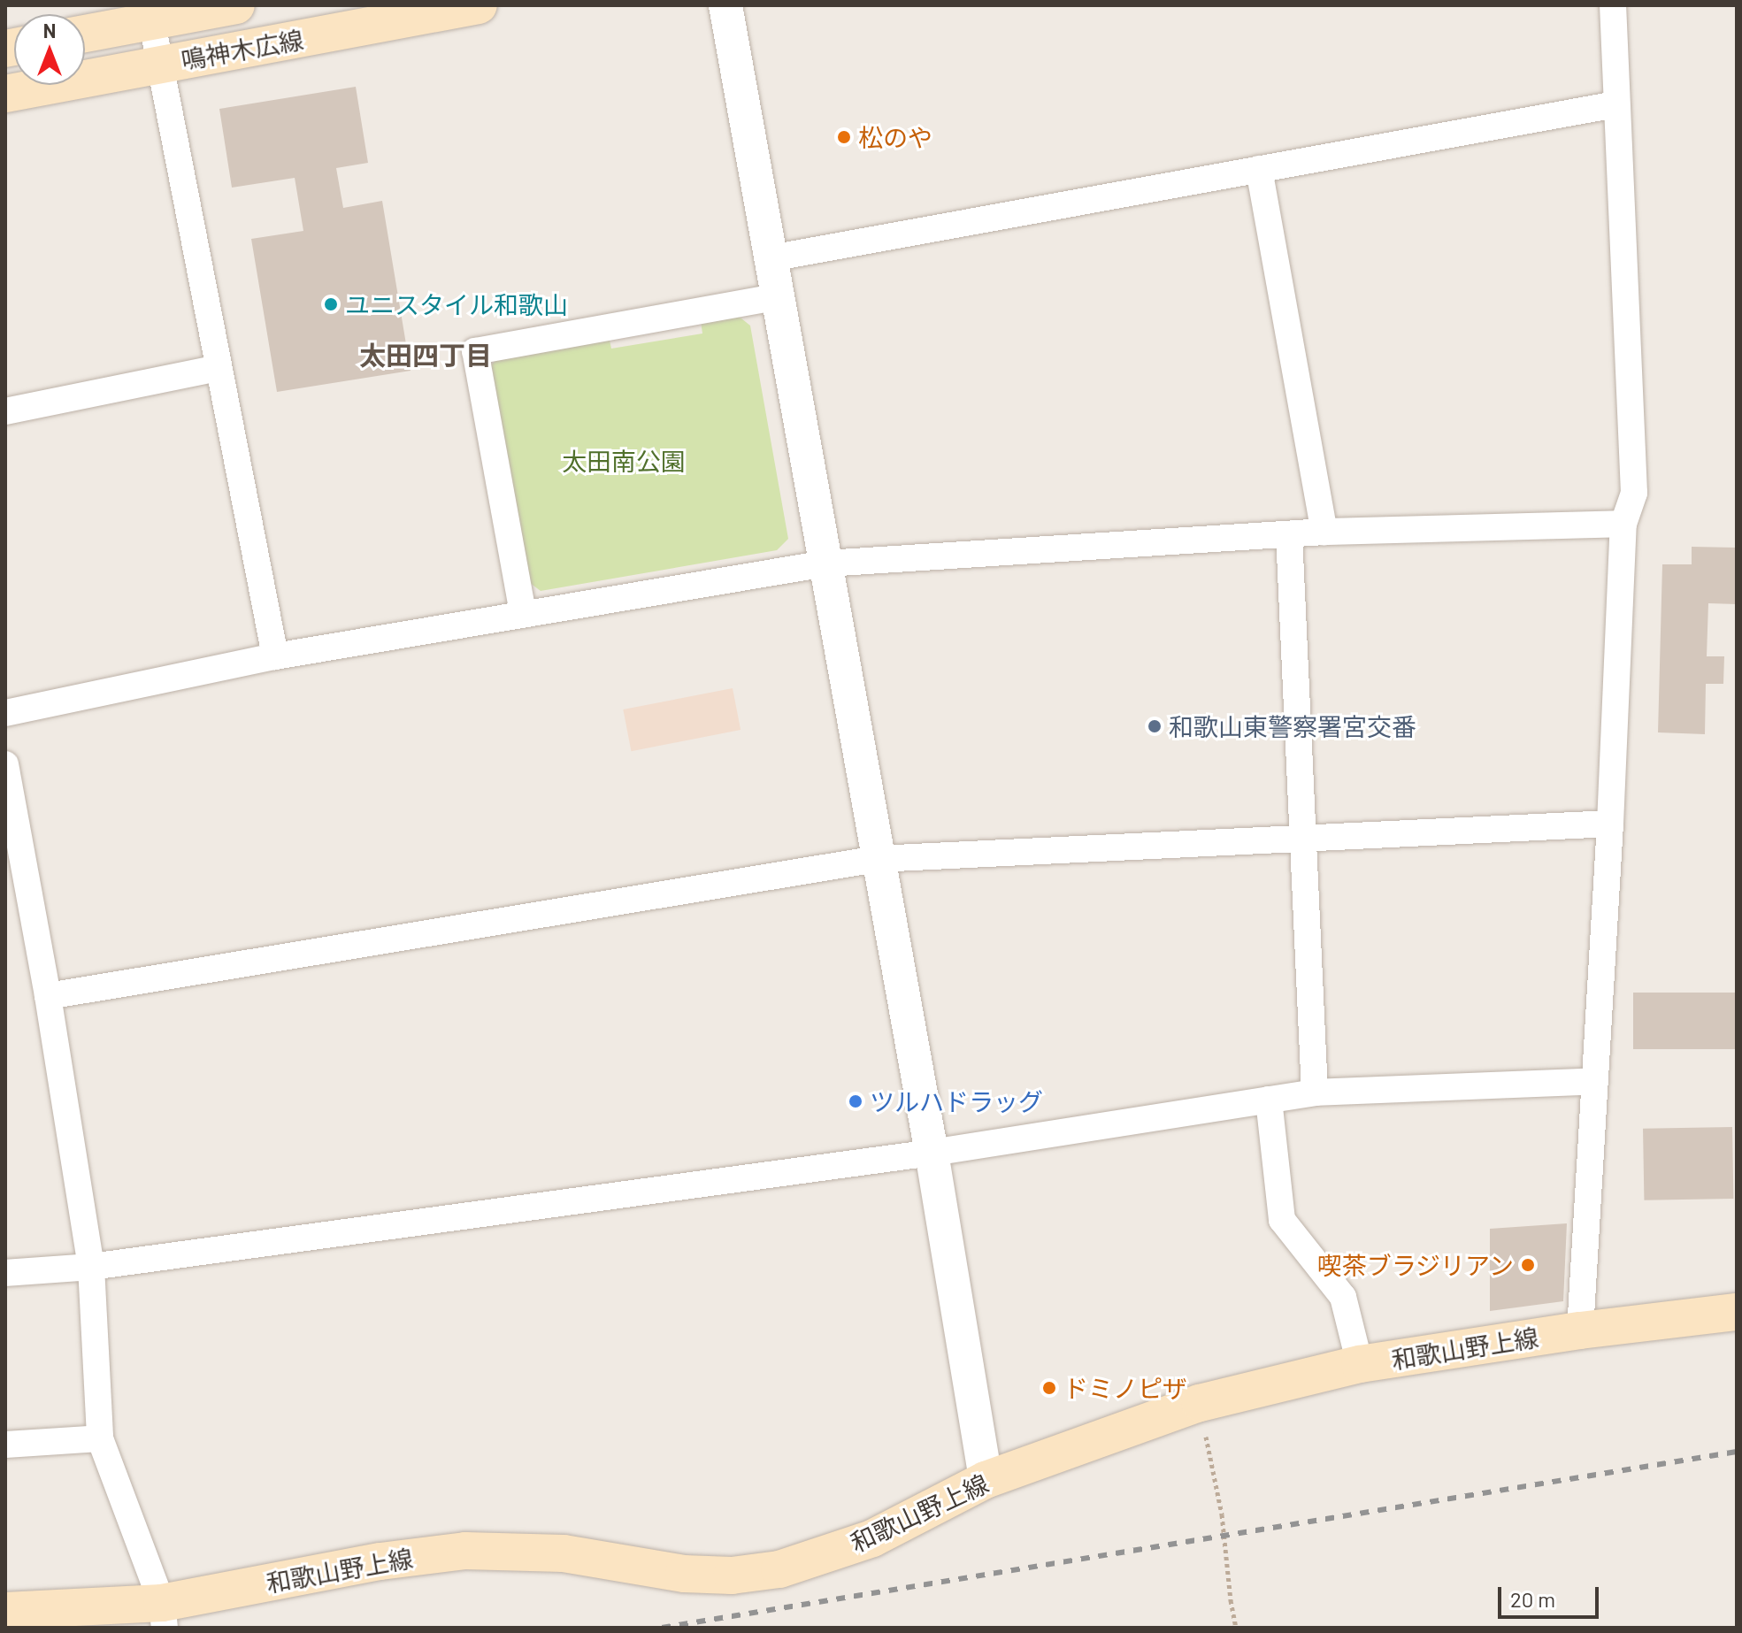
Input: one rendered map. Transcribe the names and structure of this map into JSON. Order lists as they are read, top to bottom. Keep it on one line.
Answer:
{"streets":{"main road":["鳴神木広線","和歌山野上線"]},"districts":["太田四丁目"],"parks":["太田南公園"],"places":["松のや","ユニスタイル和歌山","和歌山東警察署宮交番","ツルハドラッグ","喫茶ブラジリアン","ドミノピザ"],"scale_bar":"20 m","north":"top"}
